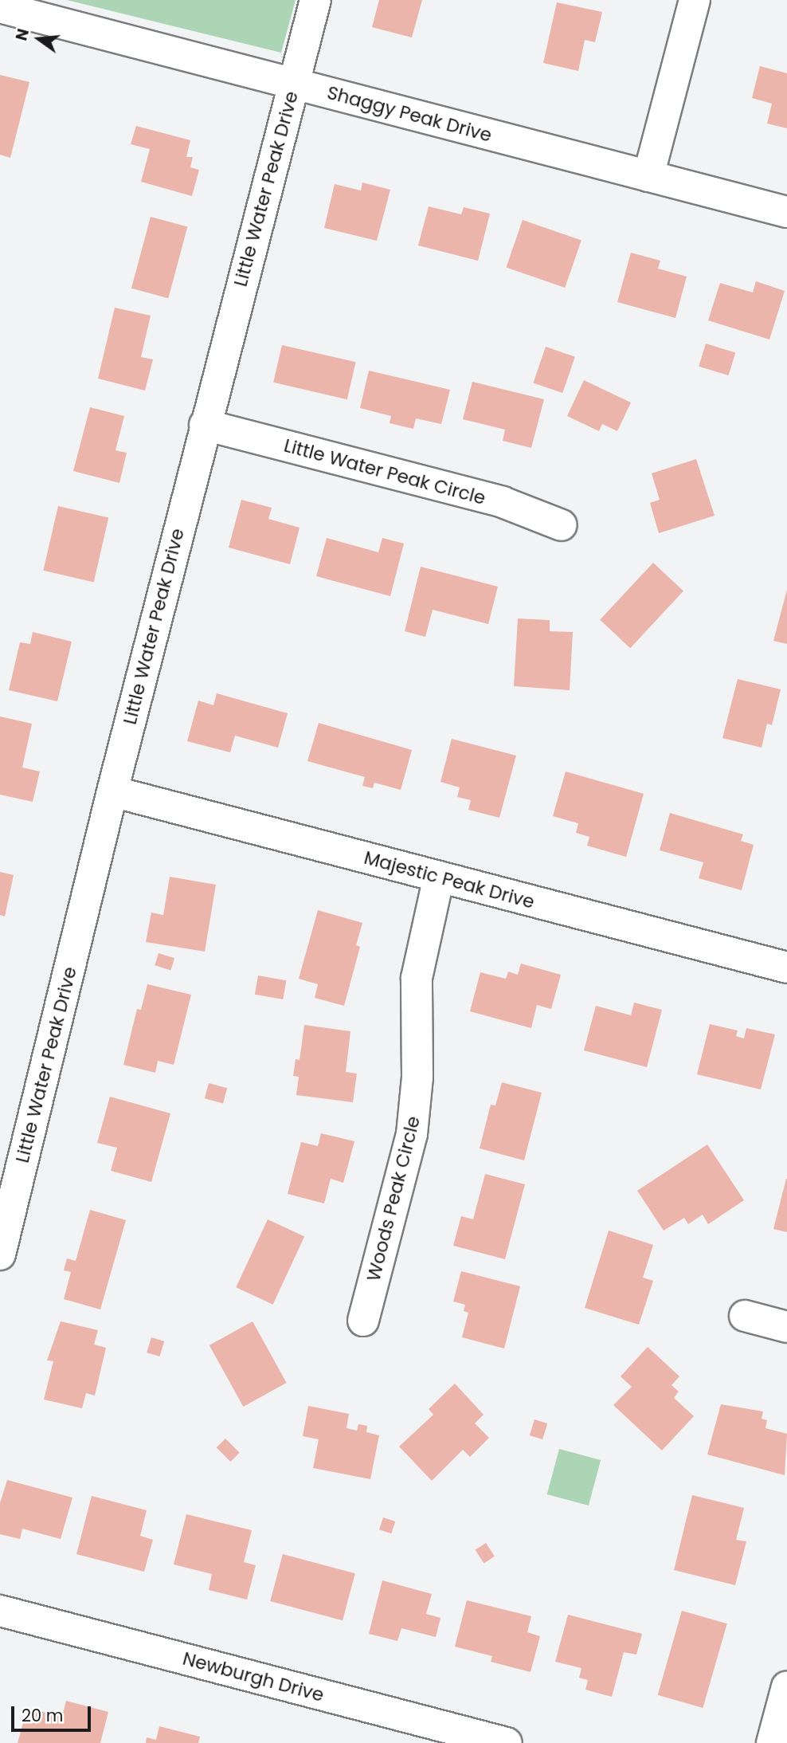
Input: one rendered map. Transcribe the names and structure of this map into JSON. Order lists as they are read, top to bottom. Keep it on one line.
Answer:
{"streets":{"street":["Shaggy Peak Drive","Little Water Peak Drive","Little Water Peak Circle","Majestic Peak Drive","Woods Peak Circle","Newburgh Drive"]},"crossings":[["Shaggy Peak Drive","Little Water Peak Drive"],["Little Water Peak Drive","Little Water Peak Circle"],["Little Water Peak Drive","Majestic Peak Drive"],["Majestic Peak Drive","Woods Peak Circle"]],"scale_bar":"20 m","north":"left"}
